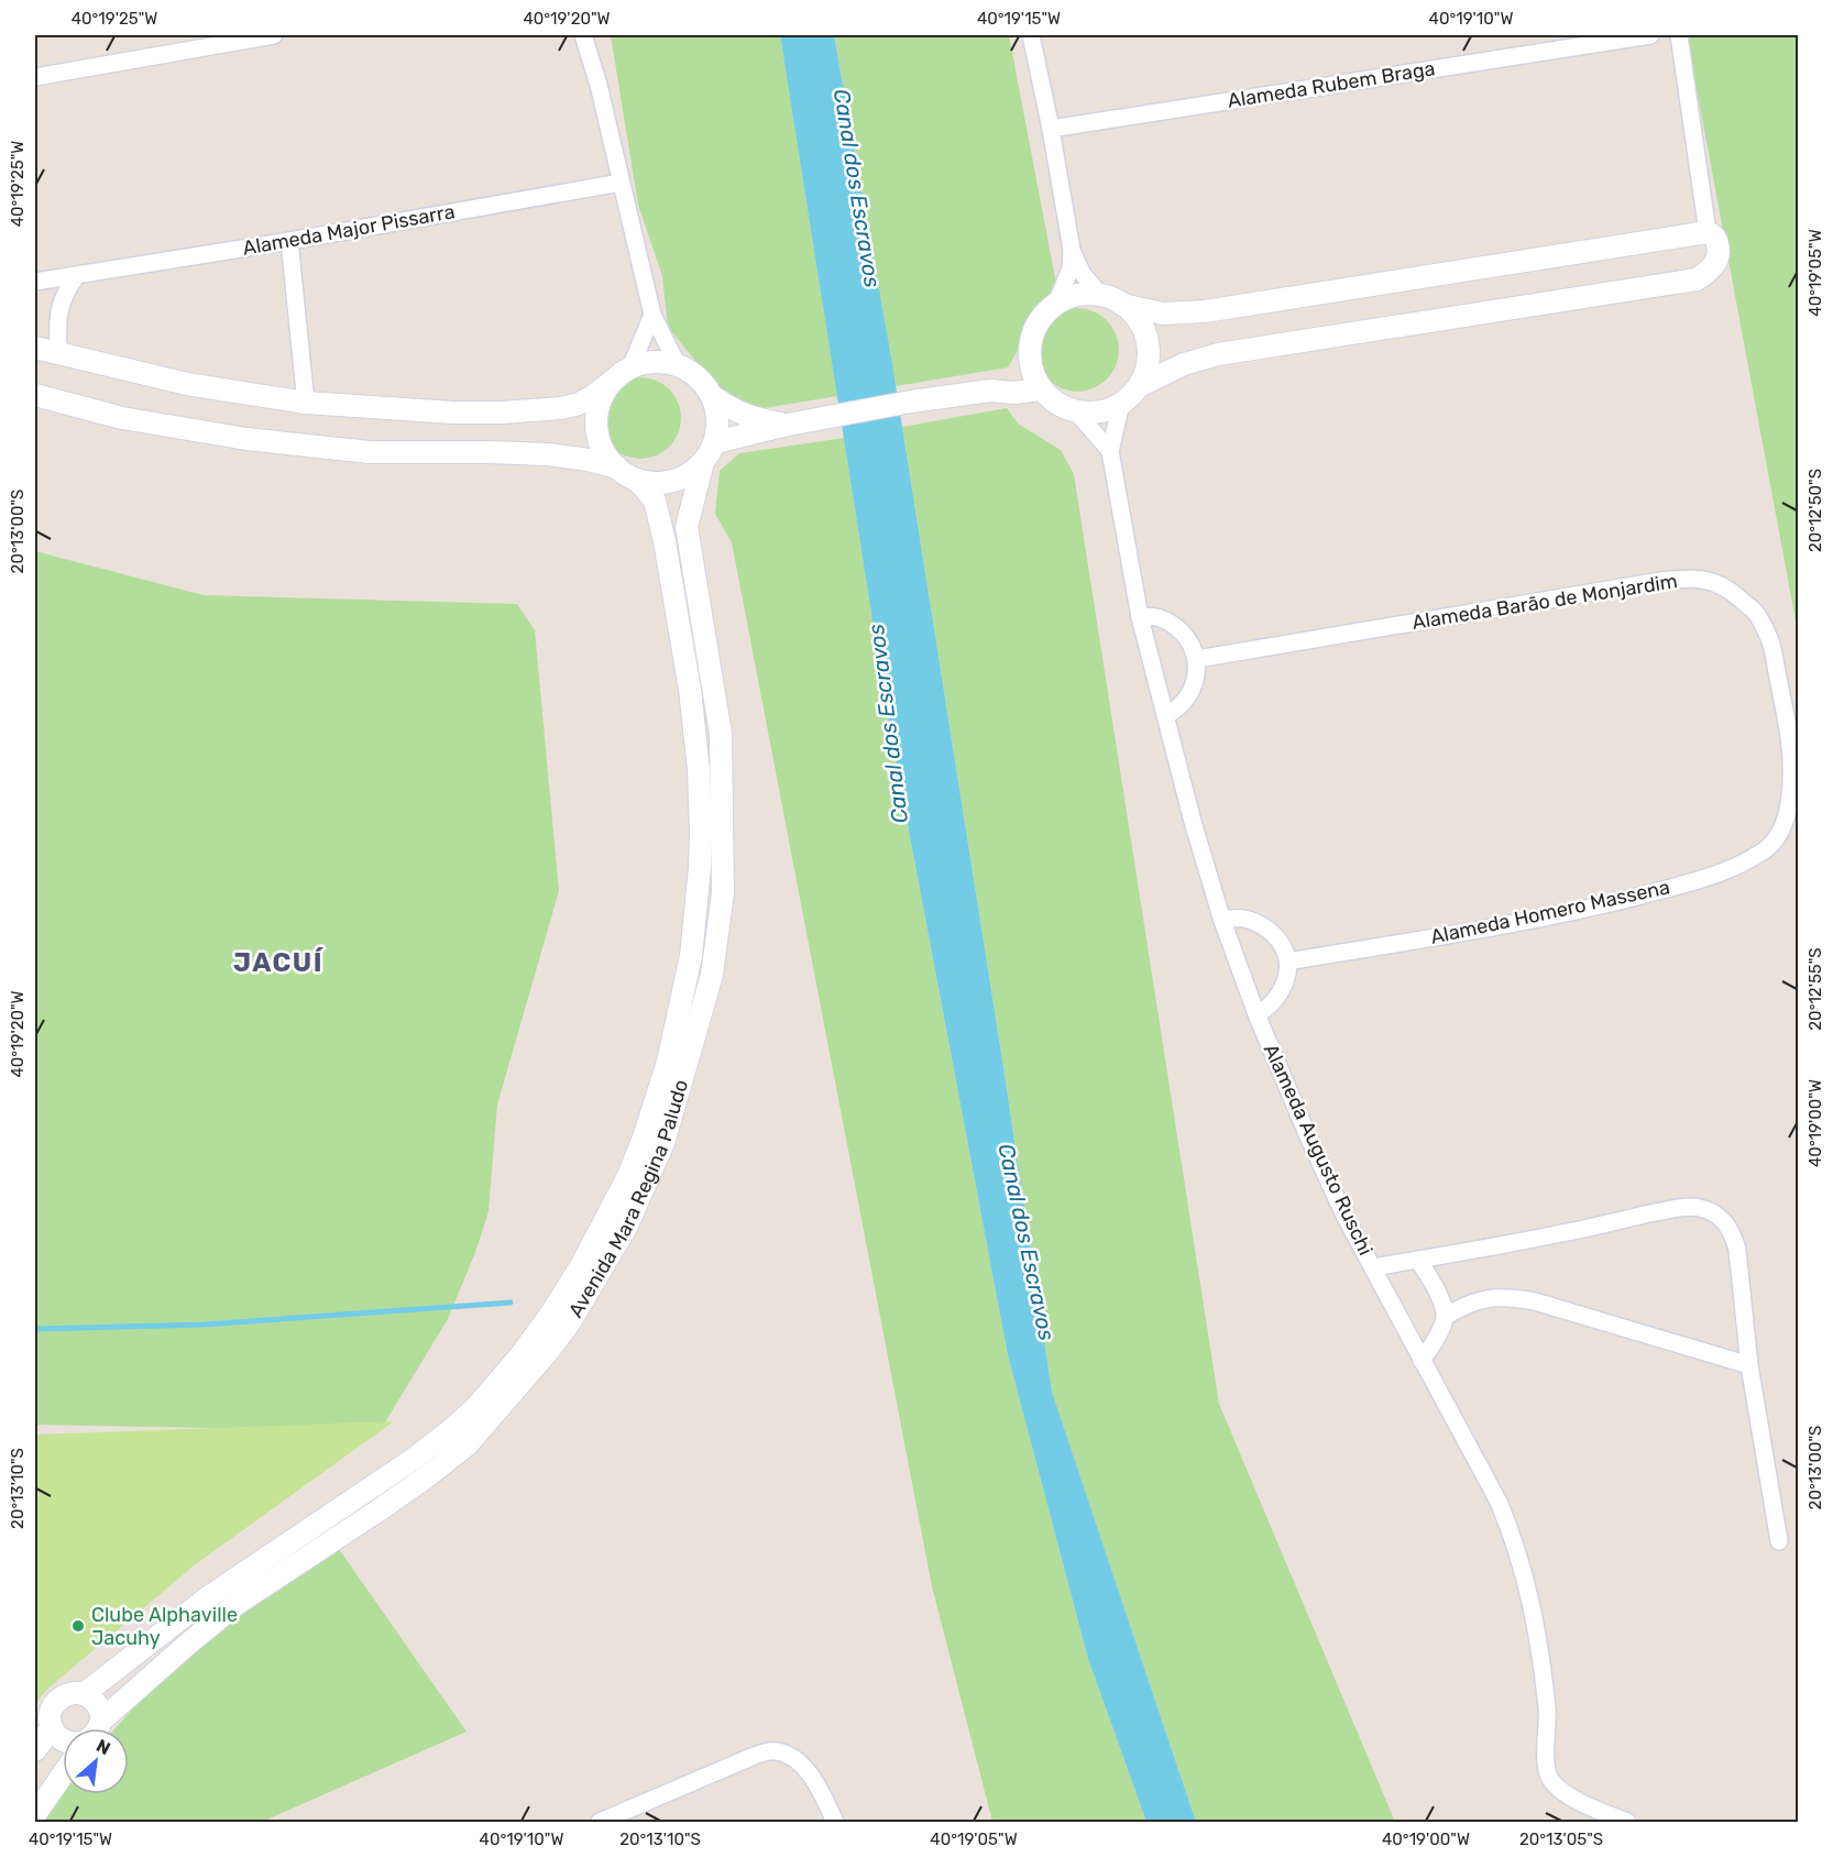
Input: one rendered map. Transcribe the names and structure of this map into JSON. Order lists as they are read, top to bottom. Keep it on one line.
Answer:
{"streets":{"street":["Alameda Rubem Braga","Alameda Major Pissarra","Alameda Barão de Monjardim","Alameda Homero Massena","Alameda Augusto Ruschi","Avenida Mara Regina Paludo"]},"crossings":[["Alameda Barão de Monjardim","Alameda Homero Massena"]],"districts":["JACUÍ"],"water":["Canal dos Escravos"],"places":["Clube Alphaville Jacuhy"],"north":"top right","coordinates":["40°19'25\"W","40°19'20\"W","40°19'15\"W","40°19'10\"W","40°19'05\"W","20°12'50\"S","20°13'00\"S","20°12'55\"S","40°19'00\"W","20°13'10\"S","20°13'05\"S"]}
